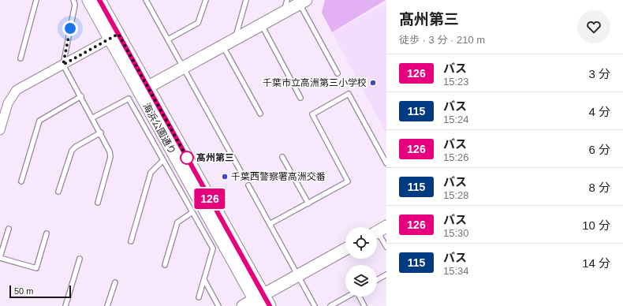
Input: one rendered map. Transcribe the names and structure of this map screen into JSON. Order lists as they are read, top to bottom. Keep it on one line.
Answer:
{"streets":{"street":["海浜公園通り"]},"places":["千葉市立高洲第三小学校","髙州第三","千葉西警察署高洲交番"],"lines":["bus line 126"],"scale_bar":"50 m","page":{"on_map":"126","heading":["髙州第三","徒歩 · 3 分 · 210 m"],"list":[{"mark":"126","name":"バス","note":"15:23","value":"3 分"},{"mark":"115","name":"バス","note":"15:24","value":"4 分"},{"mark":"126","name":"バス","note":"15:26","value":"6 分"},{"mark":"115","name":"バス","note":"15:28","value":"8 分"},{"mark":"126","name":"バス","note":"15:30","value":"10 分"},{"mark":"115","name":"バス","note":"15:34","value":"14 分"}],"scale":"50 m"}}
